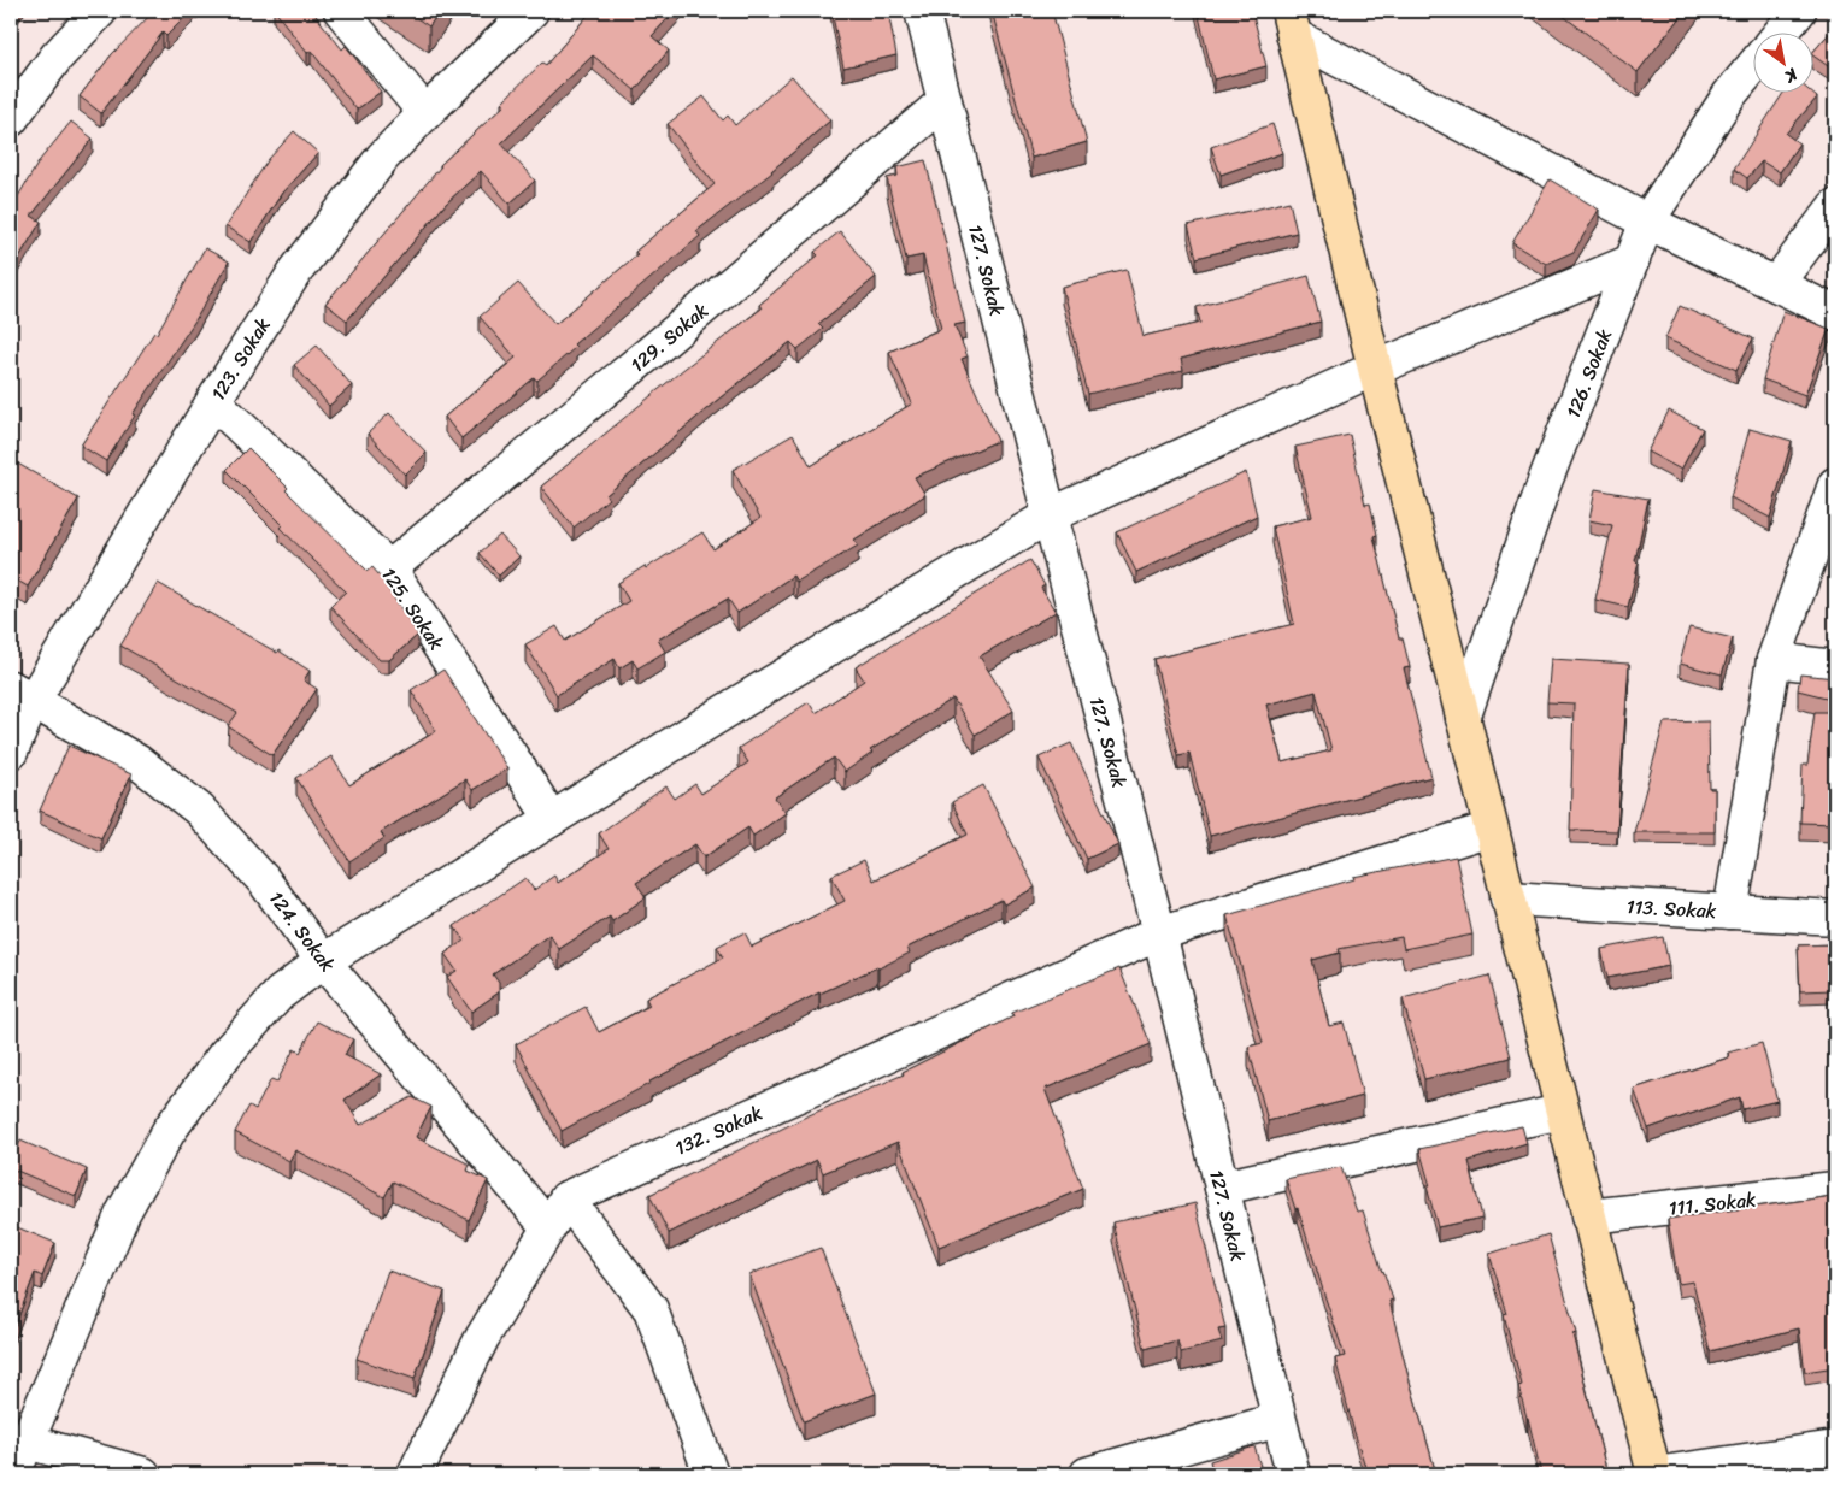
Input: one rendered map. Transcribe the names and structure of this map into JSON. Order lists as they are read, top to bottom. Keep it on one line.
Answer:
{"streets":{"street":["127. Sokak","129. Sokak","123. Sokak","126. Sokak","125. Sokak","113. Sokak","124. Sokak","132. Sokak","111. Sokak"]},"crossings":[["127. Sokak","129. Sokak"],["127. Sokak","132. Sokak"],["129. Sokak","125. Sokak"],["123. Sokak","125. Sokak"],["123. Sokak","124. Sokak"]],"north":"bottom right"}
